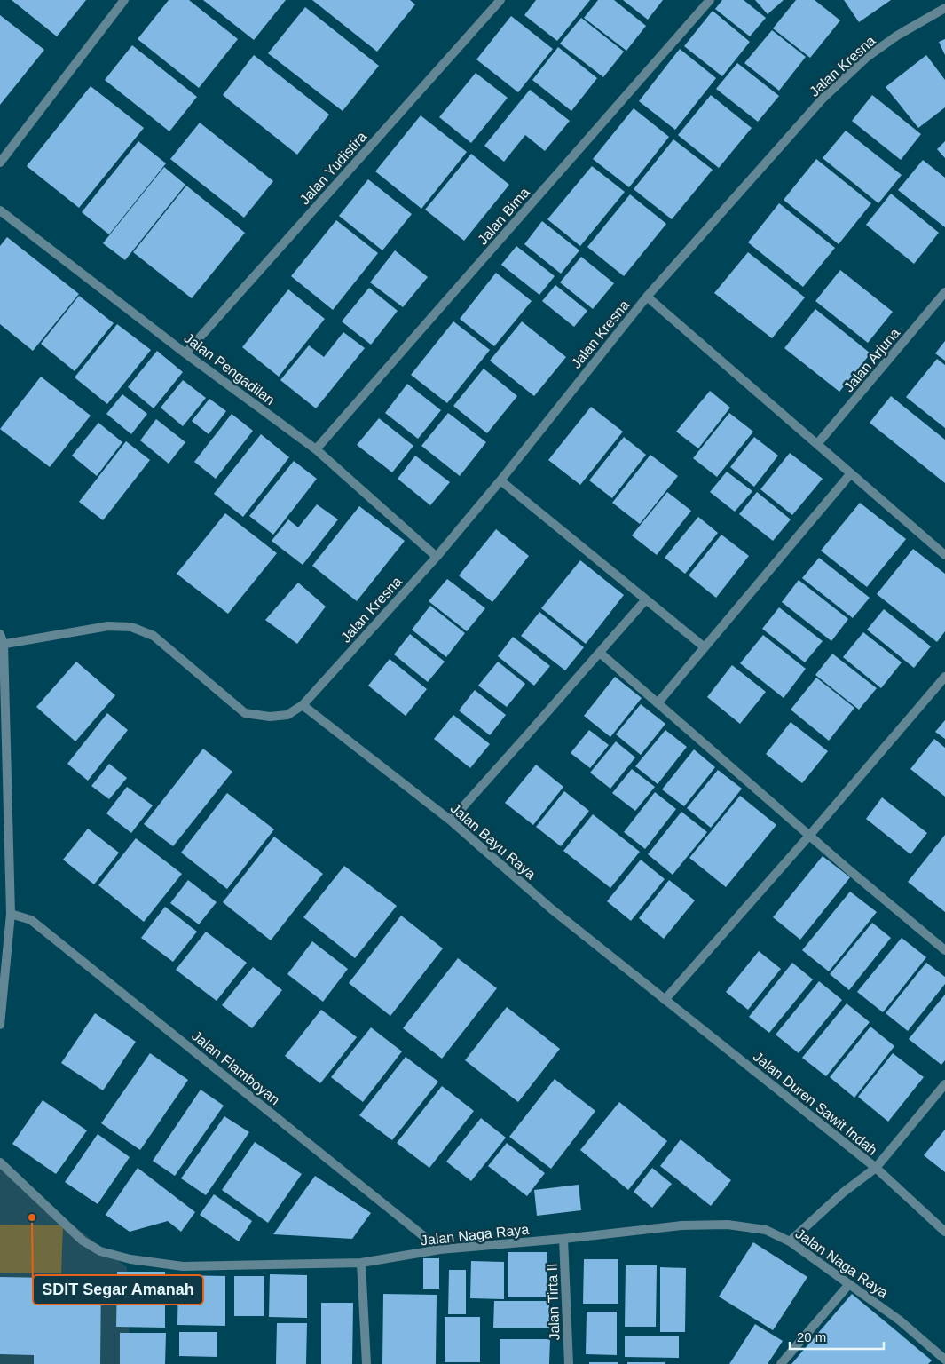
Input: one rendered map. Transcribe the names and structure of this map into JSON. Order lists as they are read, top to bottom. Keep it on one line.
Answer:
{"streets":{"street":["Jalan Kresna","Jalan Yudistira","Jalan Bima","Jalan Arjuna","Jalan Pengadilan","Jalan Bayu Raya","Jalan Flamboyan","Jalan Duren Sawit Indah","Jalan Naga Raya","Jalan Tirta II"]},"crossings":[["Jalan Kresna","Jalan Pengadilan"],["Jalan Kresna","Jalan Bayu Raya"],["Jalan Yudistira","Jalan Pengadilan"],["Jalan Bima","Jalan Pengadilan"],["Jalan Bayu Raya","Jalan Duren Sawit Indah"],["Jalan Flamboyan","Jalan Naga Raya"],["Jalan Naga Raya","Jalan Tirta II"]],"places":["SDIT Segar Amanah"],"scale_bar":"20 m"}
